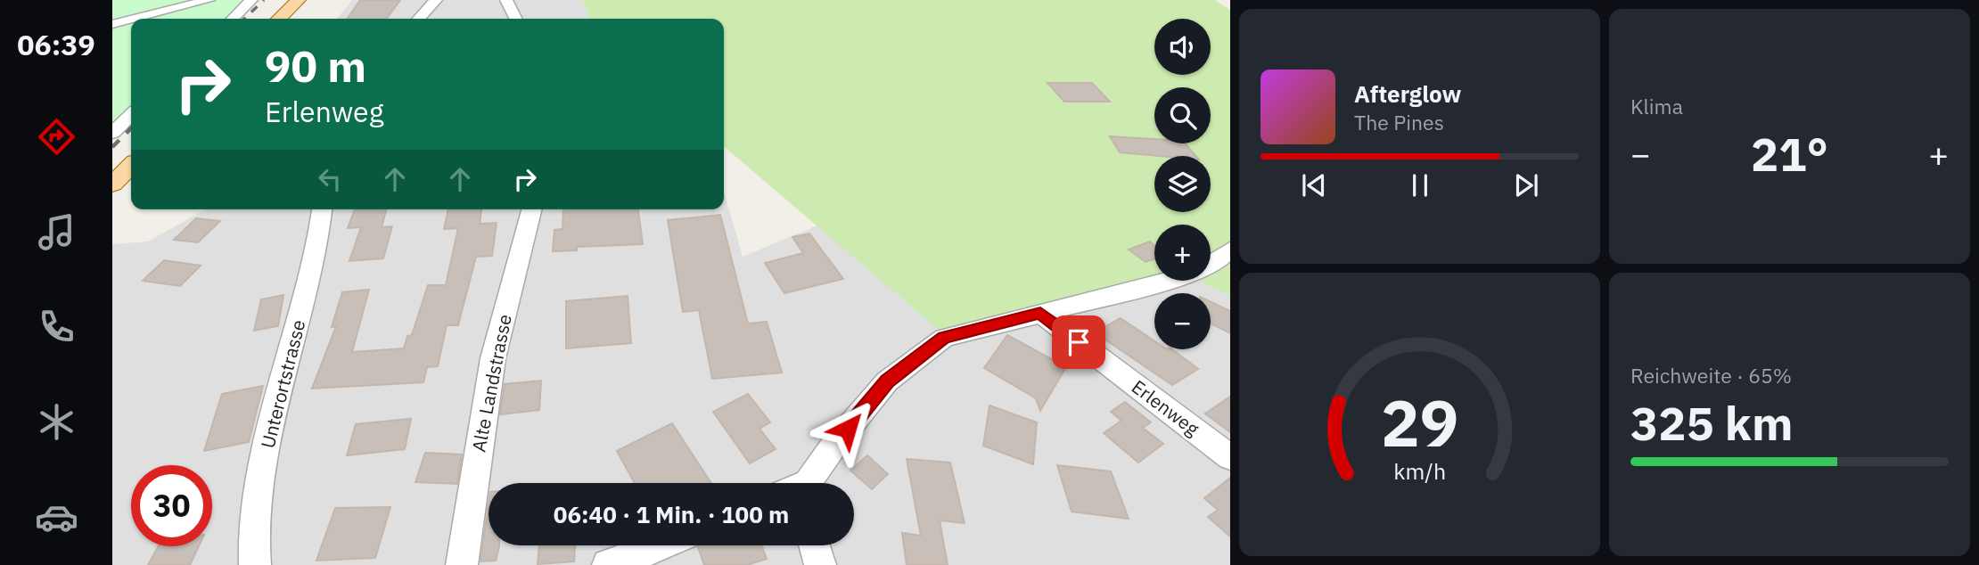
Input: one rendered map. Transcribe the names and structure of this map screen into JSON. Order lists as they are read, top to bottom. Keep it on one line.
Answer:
{"streets":{"street":["Alte Landstrasse","Unterortstrasse","Erlenweg"]},"page":{"tabs":"06:39","tile":["Klima",["Reichweite · 65%","325 km"]],"map_buttons":["+","−"],"turn":["90 m","Erlenweg"],"song":["Afterglow","The Pines"],"heat":["−","21°","+"],"limit":"30","trip":"06:40 · 1 Min. · 100 m","gauge":["29","km/h"]}}
